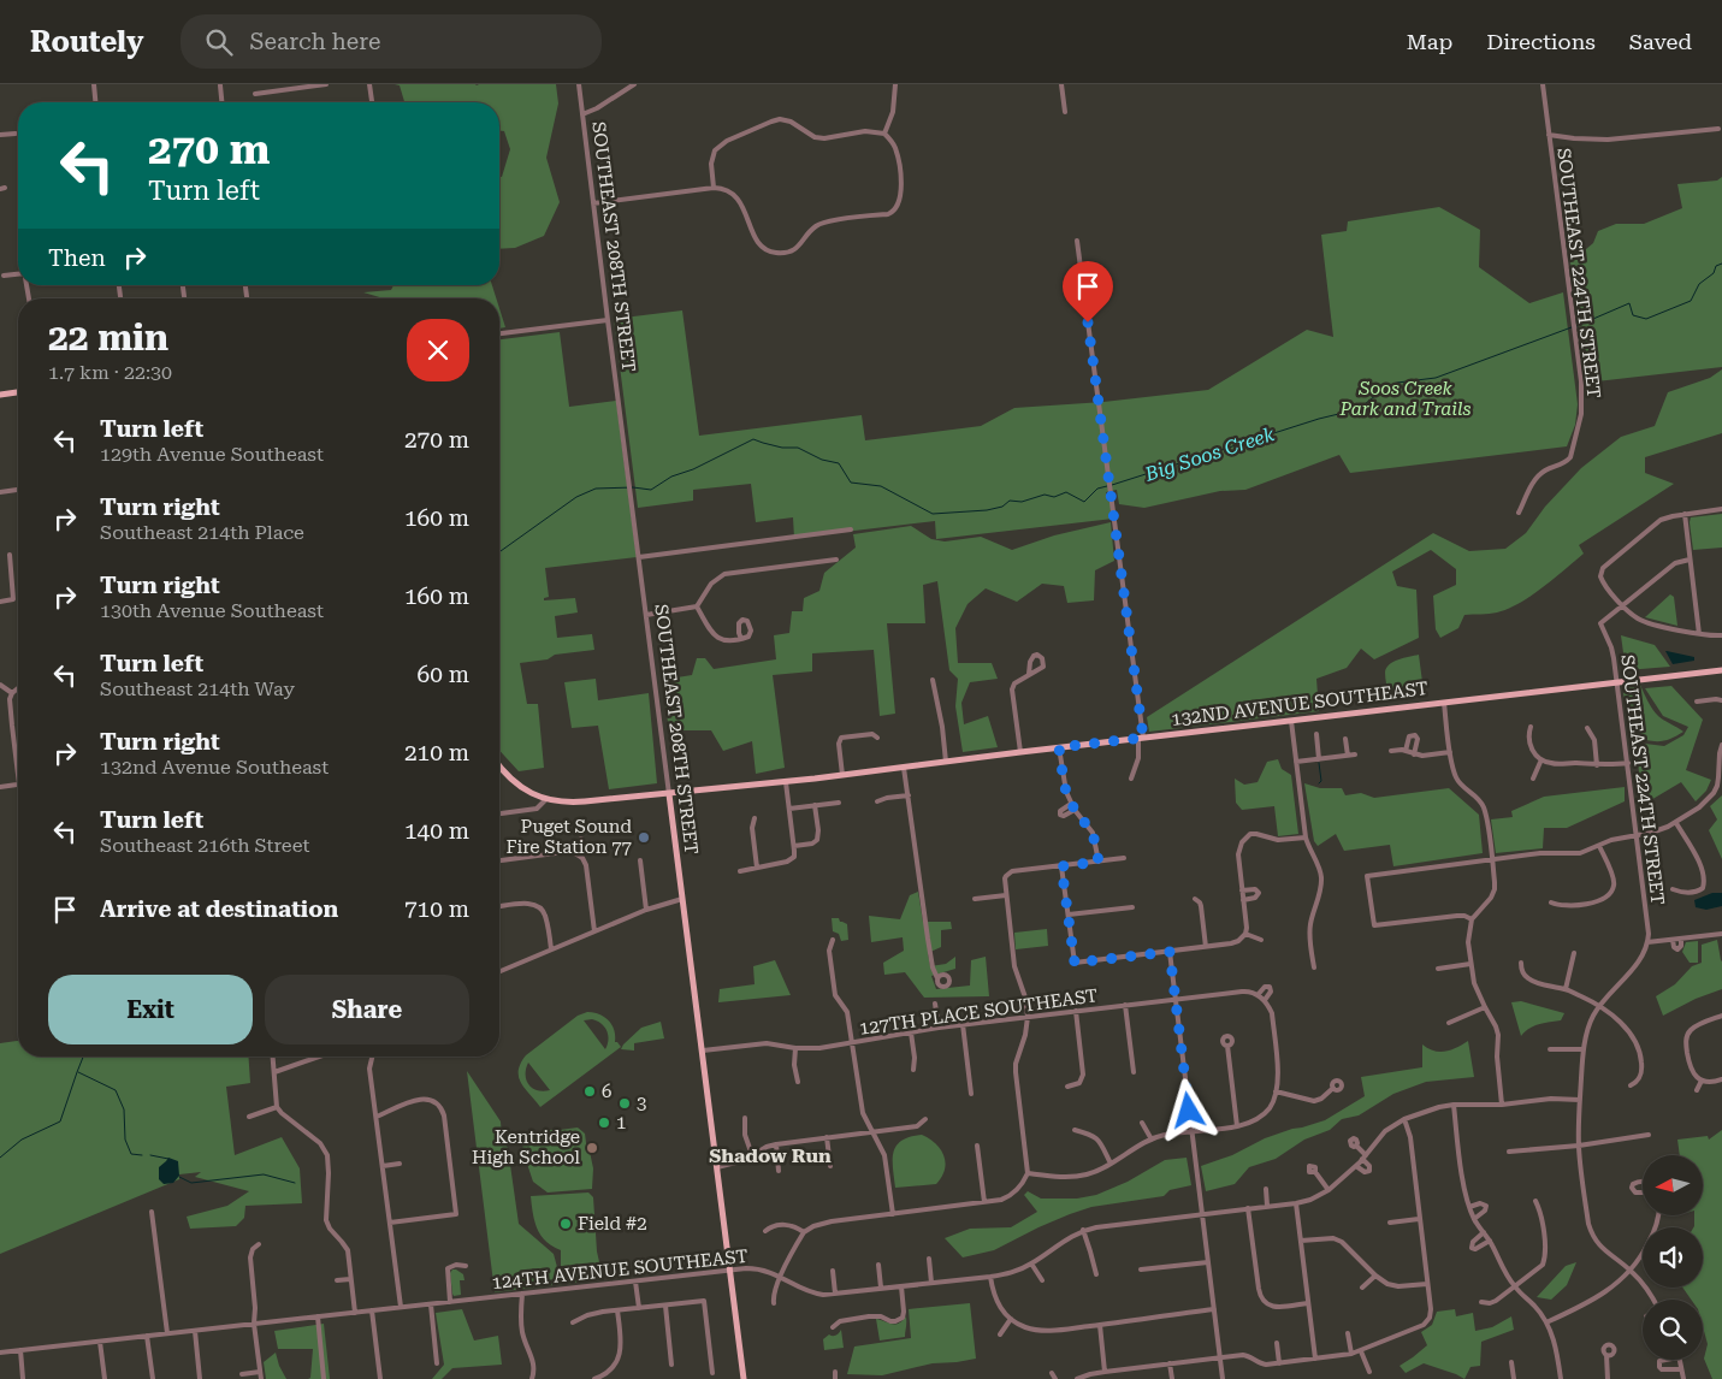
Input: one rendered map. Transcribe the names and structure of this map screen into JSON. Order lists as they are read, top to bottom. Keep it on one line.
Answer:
{"streets":{"main road":["SOUTHEAST 208TH STREET","132ND AVENUE SOUTHEAST"],"street":["SOUTHEAST 224TH STREET","127TH PLACE SOUTHEAST","124TH AVENUE SOUTHEAST"]},"crossings":[["SOUTHEAST 208TH STREET","132ND AVENUE SOUTHEAST"],["SOUTHEAST 208TH STREET","127TH PLACE SOUTHEAST"],["SOUTHEAST 208TH STREET","124TH AVENUE SOUTHEAST"],["SOUTHEAST 224TH STREET","132ND AVENUE SOUTHEAST"]],"districts":["Shadow Run"],"water":["Big Soos Creek"],"parks":["Soos Creek Park and Trails"],"places":["Puget Sound Fire Station 77","6","3","1","Kentridge High School","Field #2"],"north":"left","page":{"header":"Routely","search":"Search here","nav":["Map","Directions","Saved"],"turn":["270 m","Turn left"],"then":"Then","heading":["22 min","1.7 km · 22:30"],"list":[{"name":"Turn left","note":"129th Avenue Southeast","value":"270 m"},{"name":"Turn right","note":"Southeast 214th Place","value":"160 m"},{"name":"Turn right","note":"130th Avenue Southeast","value":"160 m"},{"name":"Turn left","note":"Southeast 214th Way","value":"60 m"},{"name":"Turn right","note":"132nd Avenue Southeast","value":"210 m"},{"name":"Turn left","note":"Southeast 216th Street","value":"140 m"},{"name":"Arrive at destination","value":"710 m"}],"buttons":["Exit","Share"]}}
